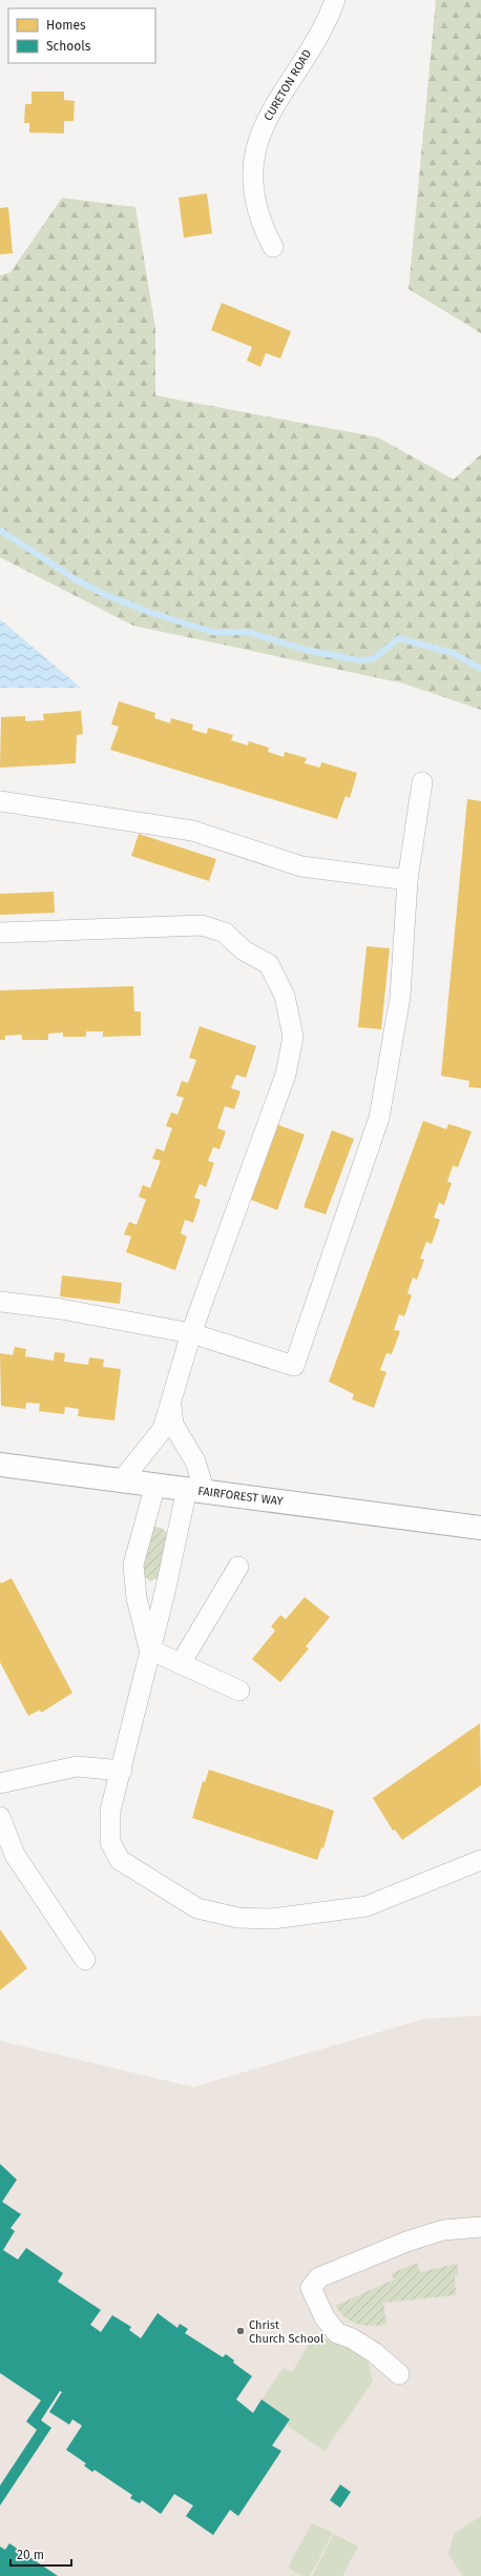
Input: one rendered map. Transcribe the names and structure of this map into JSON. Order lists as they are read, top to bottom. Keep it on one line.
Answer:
{"streets":{"main road":["FAIRFOREST WAY"],"street":["CURETON ROAD"]},"places":["Christ Church School"],"legend":["Homes","Schools"],"scale_bar":"20 m"}
